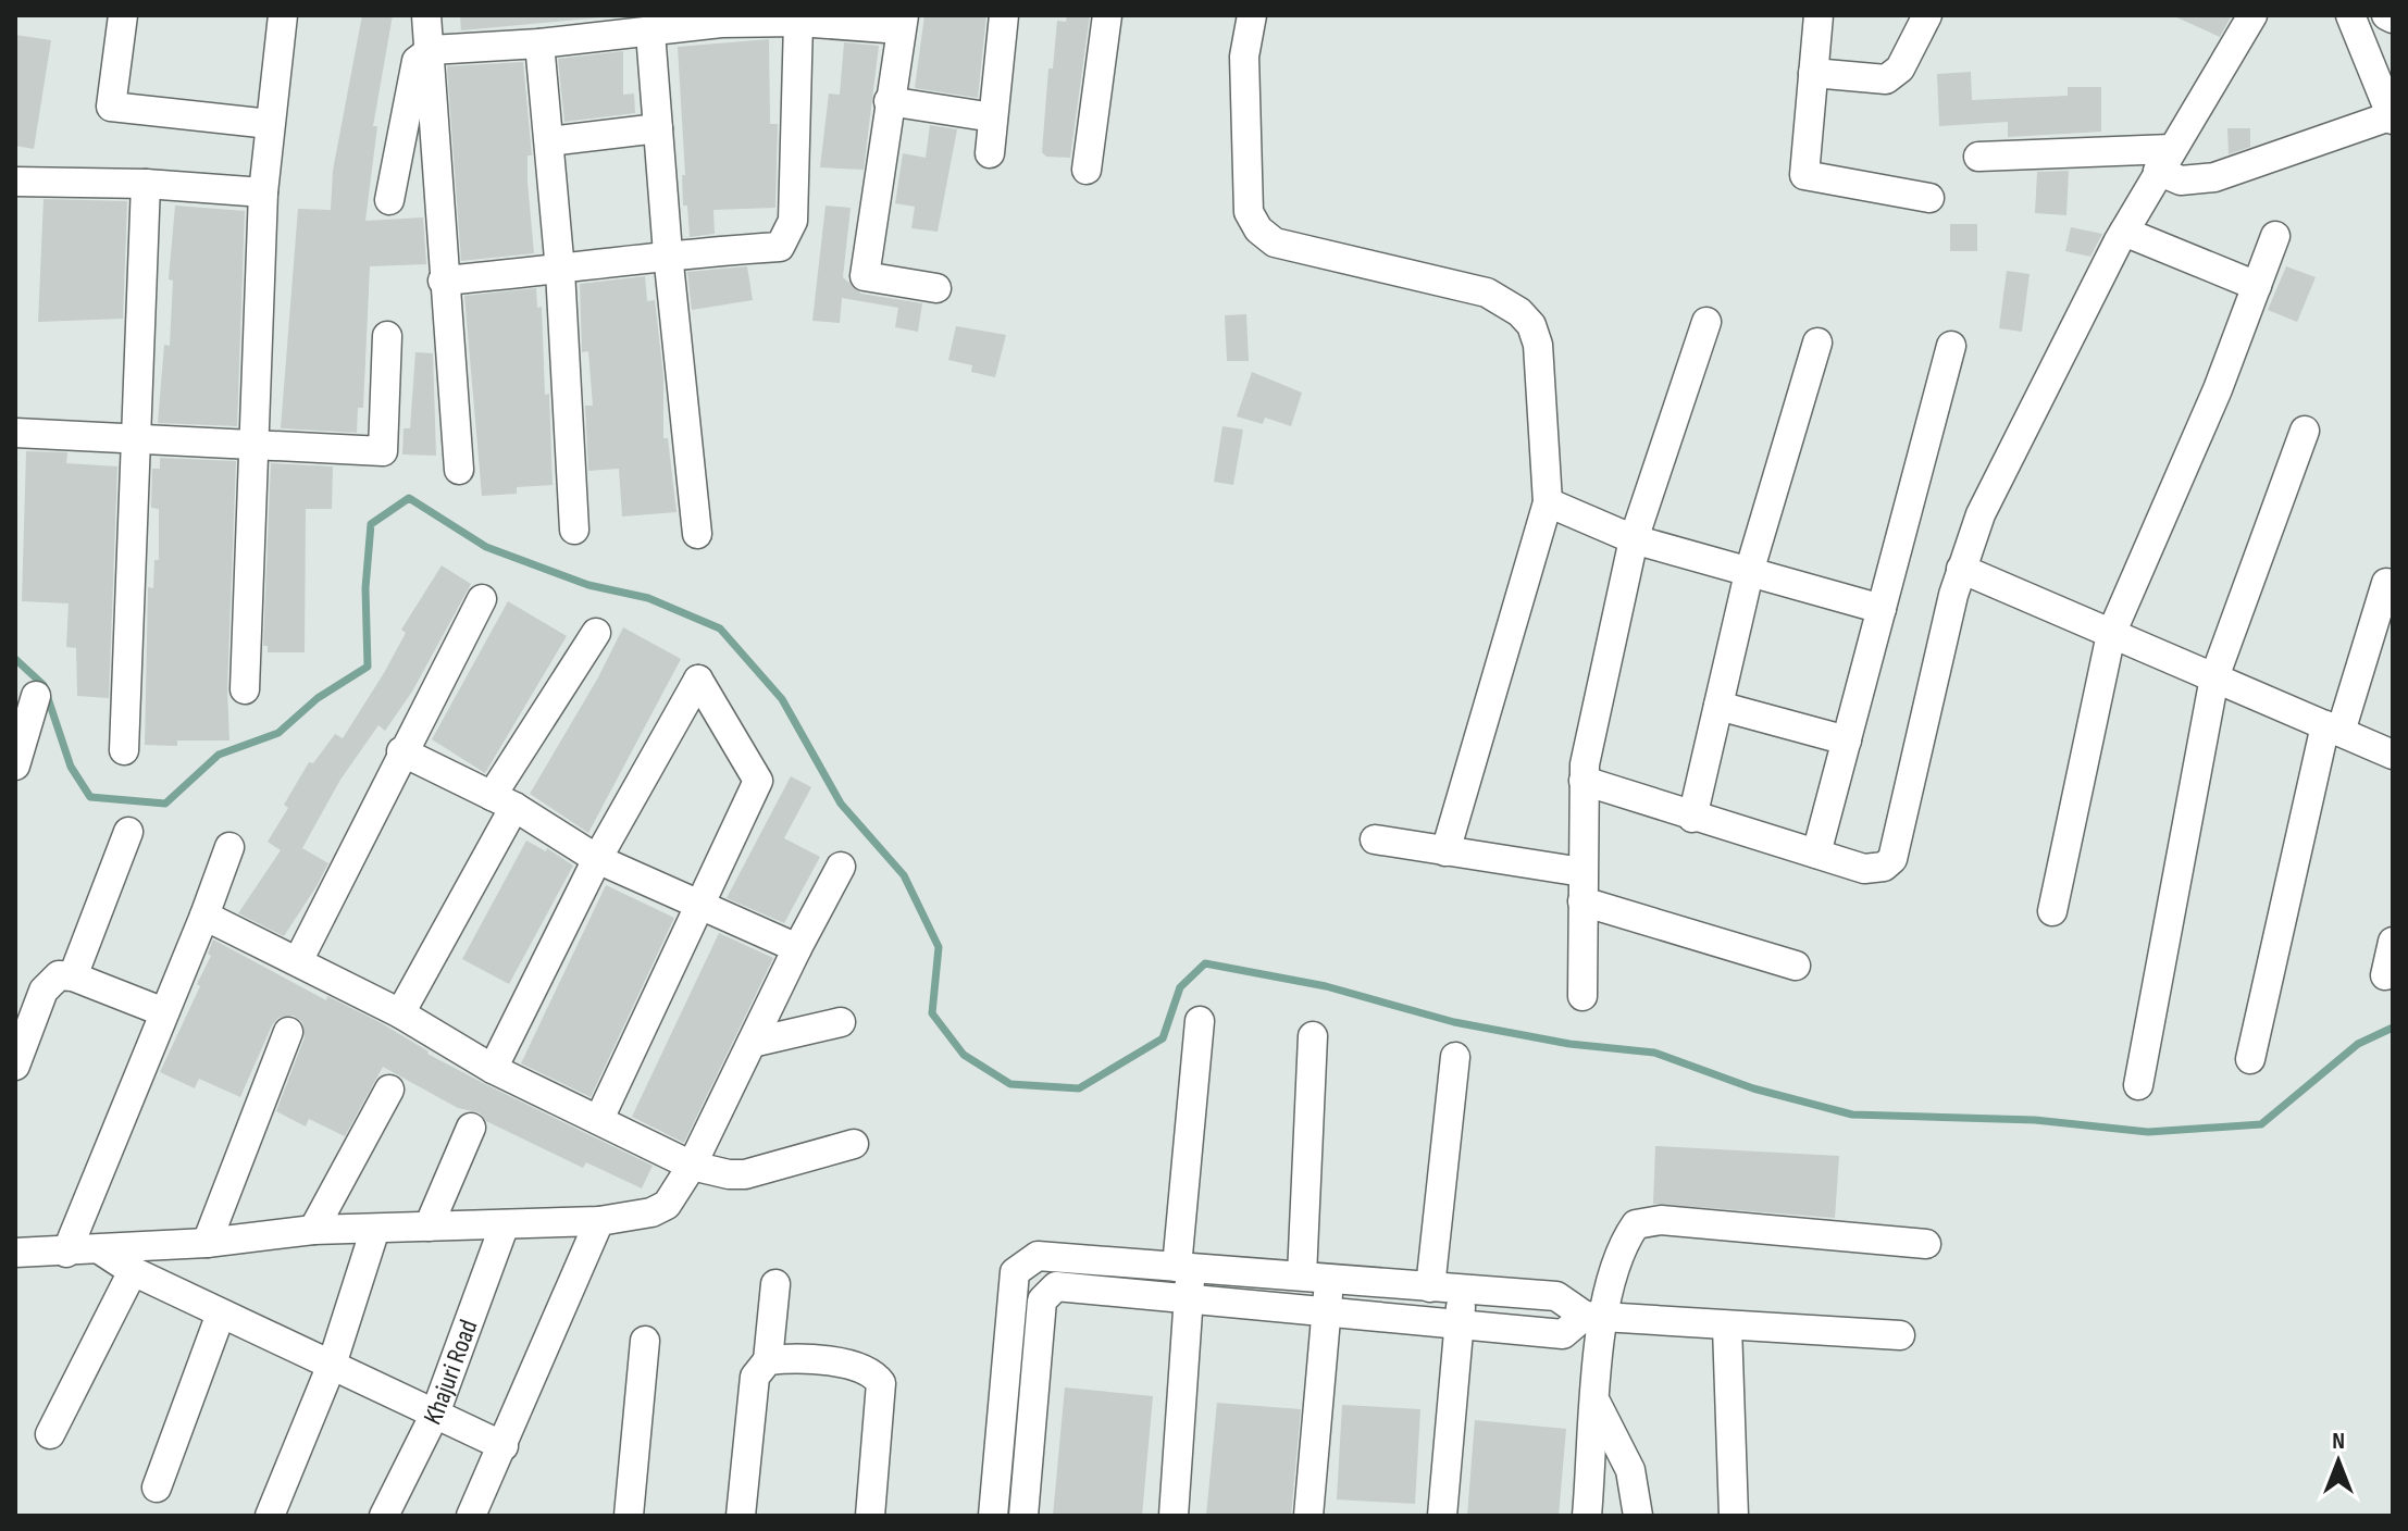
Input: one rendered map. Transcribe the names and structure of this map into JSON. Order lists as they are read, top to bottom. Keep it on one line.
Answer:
{"streets":{"street":["Khajuri Road"]},"north":"top"}
